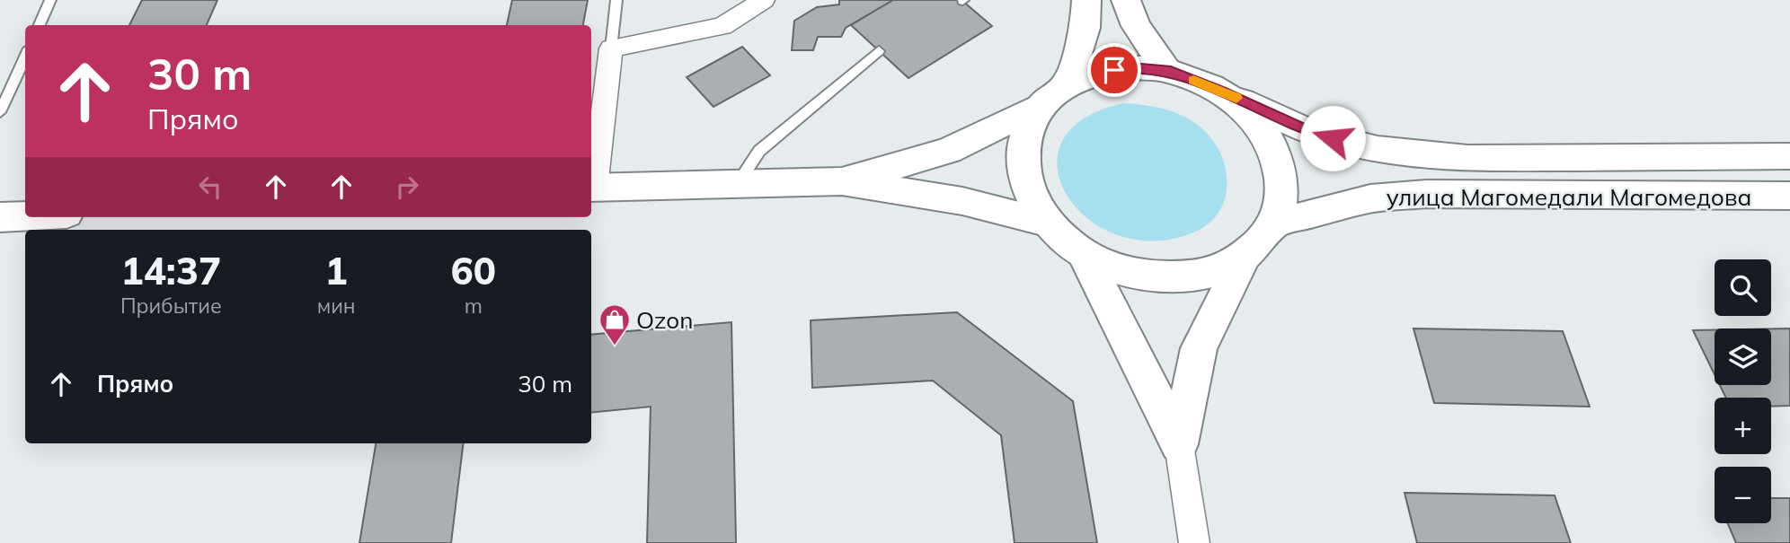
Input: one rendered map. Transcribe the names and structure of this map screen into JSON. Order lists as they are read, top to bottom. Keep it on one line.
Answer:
{"streets":{"main road":["улица Магомедали Магомедова"]},"places":{"shop":["Ozon"]},"page":{"turn":["30 m","Прямо"],"eta":["14:37","Прибытие","1","мин","60","m"],"map_buttons":["+","−"],"list":[{"name":"Прямо","value":"30 m"}]}}
